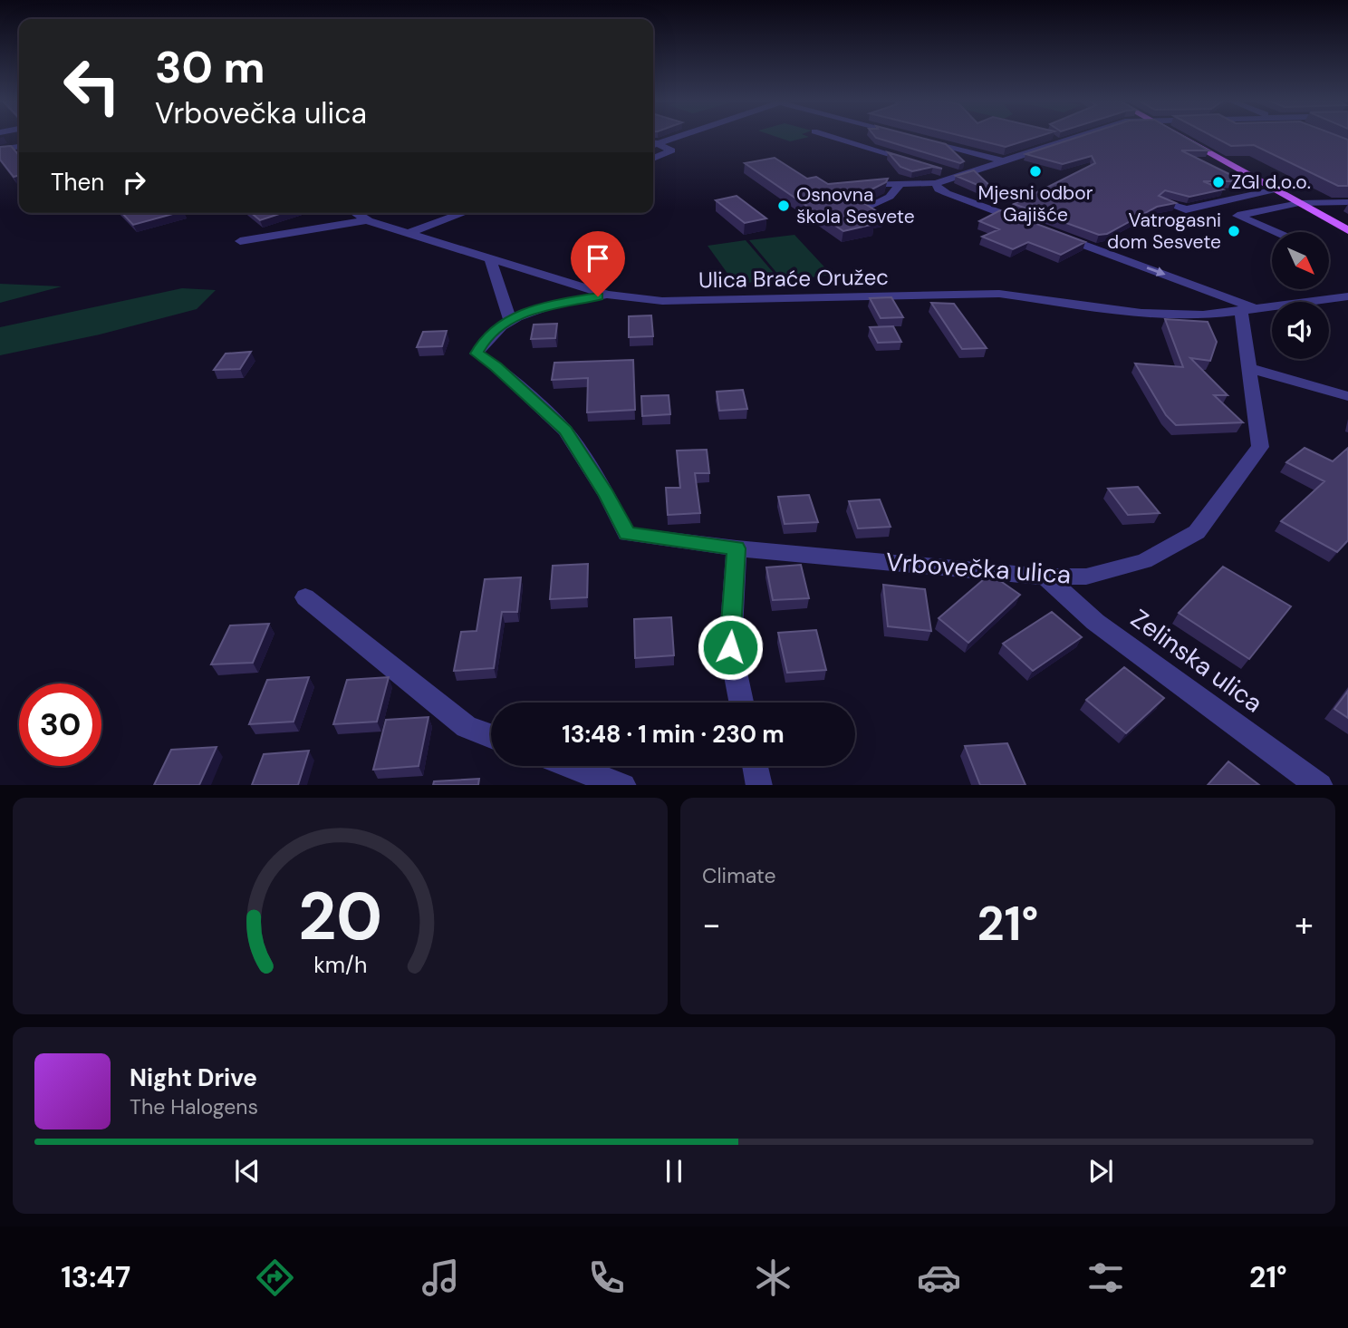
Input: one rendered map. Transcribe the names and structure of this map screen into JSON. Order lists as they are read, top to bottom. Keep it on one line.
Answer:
{"streets":{"street":["Ulica Braće Oružec","Vrbovečka ulica","Zelinska ulica"]},"crossings":[["Ulica Braće Oružec","Vrbovečka ulica"],["Vrbovečka ulica","Zelinska ulica"]],"places":["Mjesni odbor Gajišće","ZGI d.o.o.","Osnovna škola Sesvete","Vatrogasni dom Sesvete"],"north":"bottom right","page":{"turn":["30 m","Vrbovečka ulica"],"then":"Then","limit":"30","trip":"13:48 · 1 min · 230 m","tile":"Climate","heat":["−","21°","+"],"song":["Night Drive","The Halogens"],"tabs":["13:47","21°"],"gauge":["20","km/h"]}}
